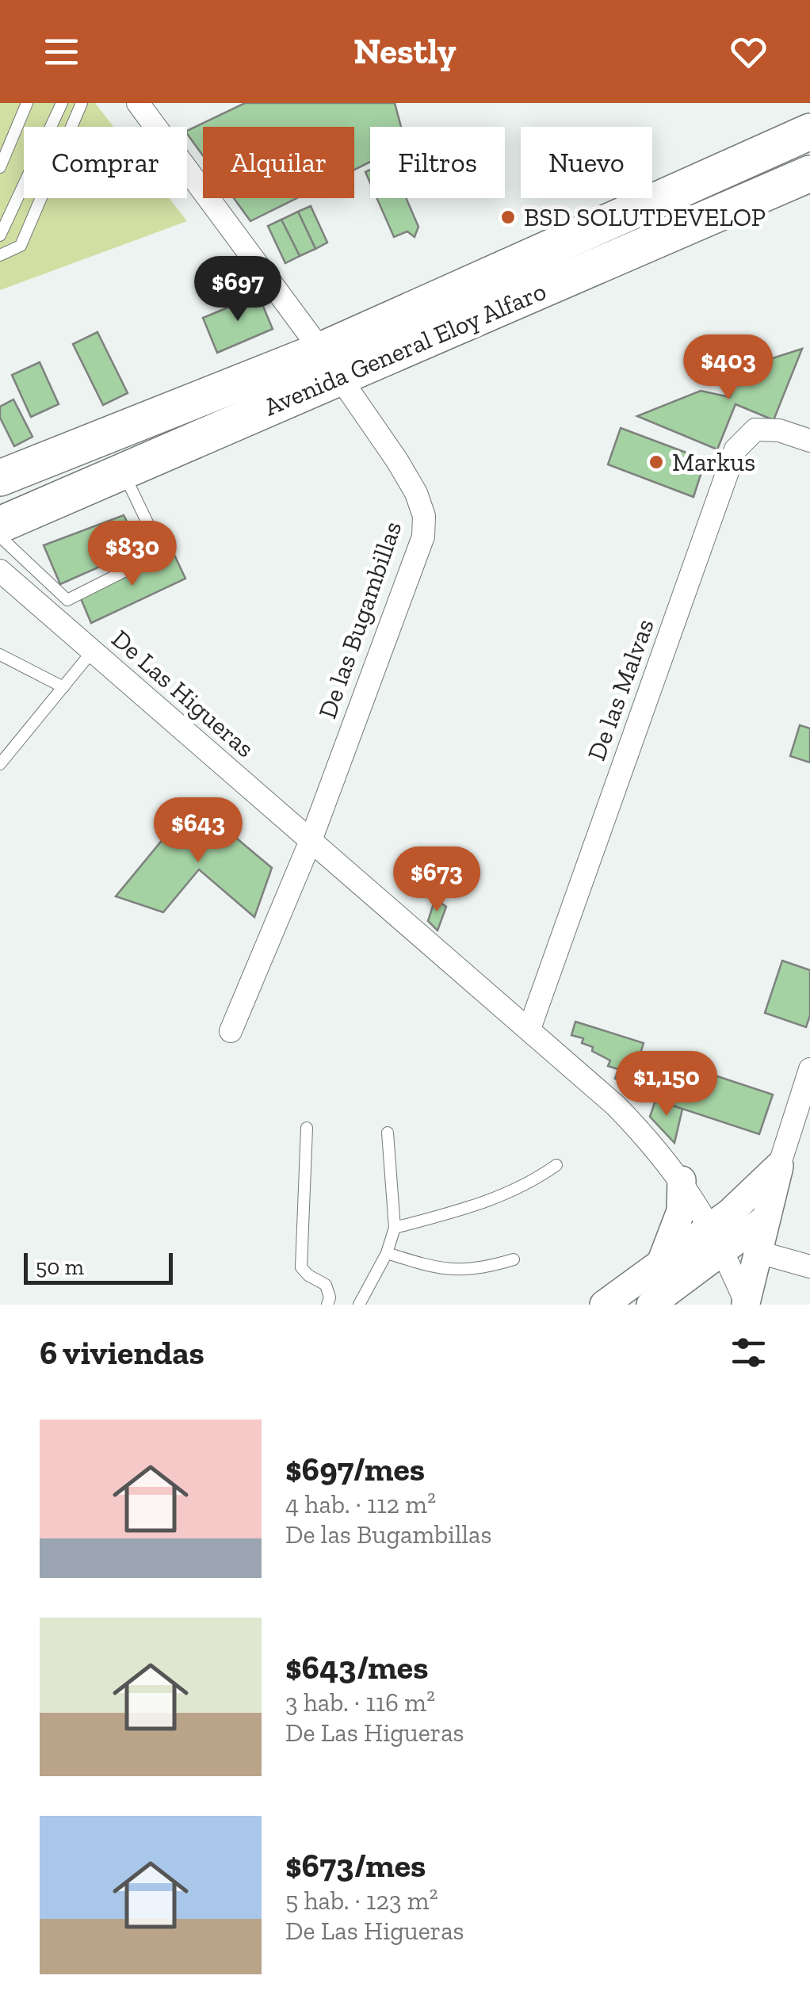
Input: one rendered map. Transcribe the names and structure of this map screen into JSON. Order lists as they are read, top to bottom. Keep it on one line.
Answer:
{"streets":{"main road":["Avenida General Eloy Alfaro"],"street":["De las Bugambillas","De las Malvas","De Las Higueras"]},"crossings":[["Avenida General Eloy Alfaro","De las Bugambillas"],["De las Bugambillas","De Las Higueras"],["De las Malvas","De Las Higueras"]],"places":["BSD SOLUTDEVELOP","Markus"],"scale_bar":"50 m","page":{"header":"Nestly","chip":["Comprar","Alquilar","Filtros","Nuevo"],"price":["$697","$403","$830","$643","$673","$1,150"],"scale":"50 m","heading":"6 viviendas","list":[{"name":"$697/mes","note":"4 hab. · 112 m² · De las Bugambillas"},{"name":"$643/mes","note":"3 hab. · 116 m² · De Las Higueras"},{"name":"$673/mes","note":"5 hab. · 123 m² · De Las Higueras"}]}}
